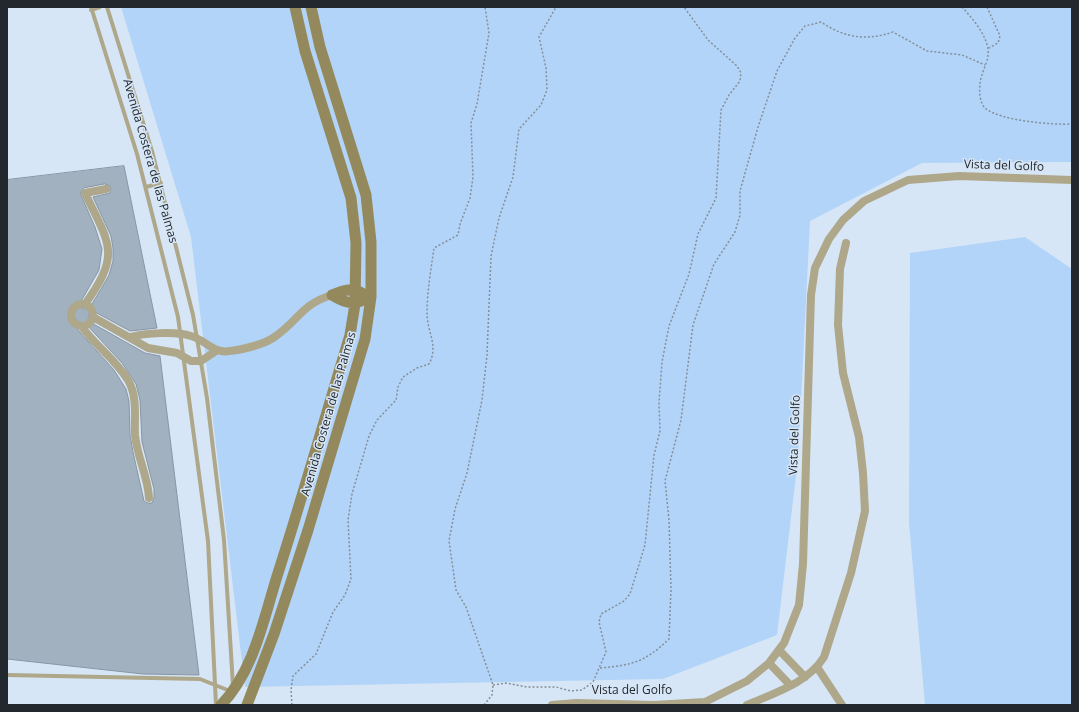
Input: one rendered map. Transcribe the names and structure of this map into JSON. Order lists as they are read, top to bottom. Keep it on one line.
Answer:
{"streets":{"main road":["Avenida Costera de las Palmas"],"street":["Vista del Golfo"]}}
